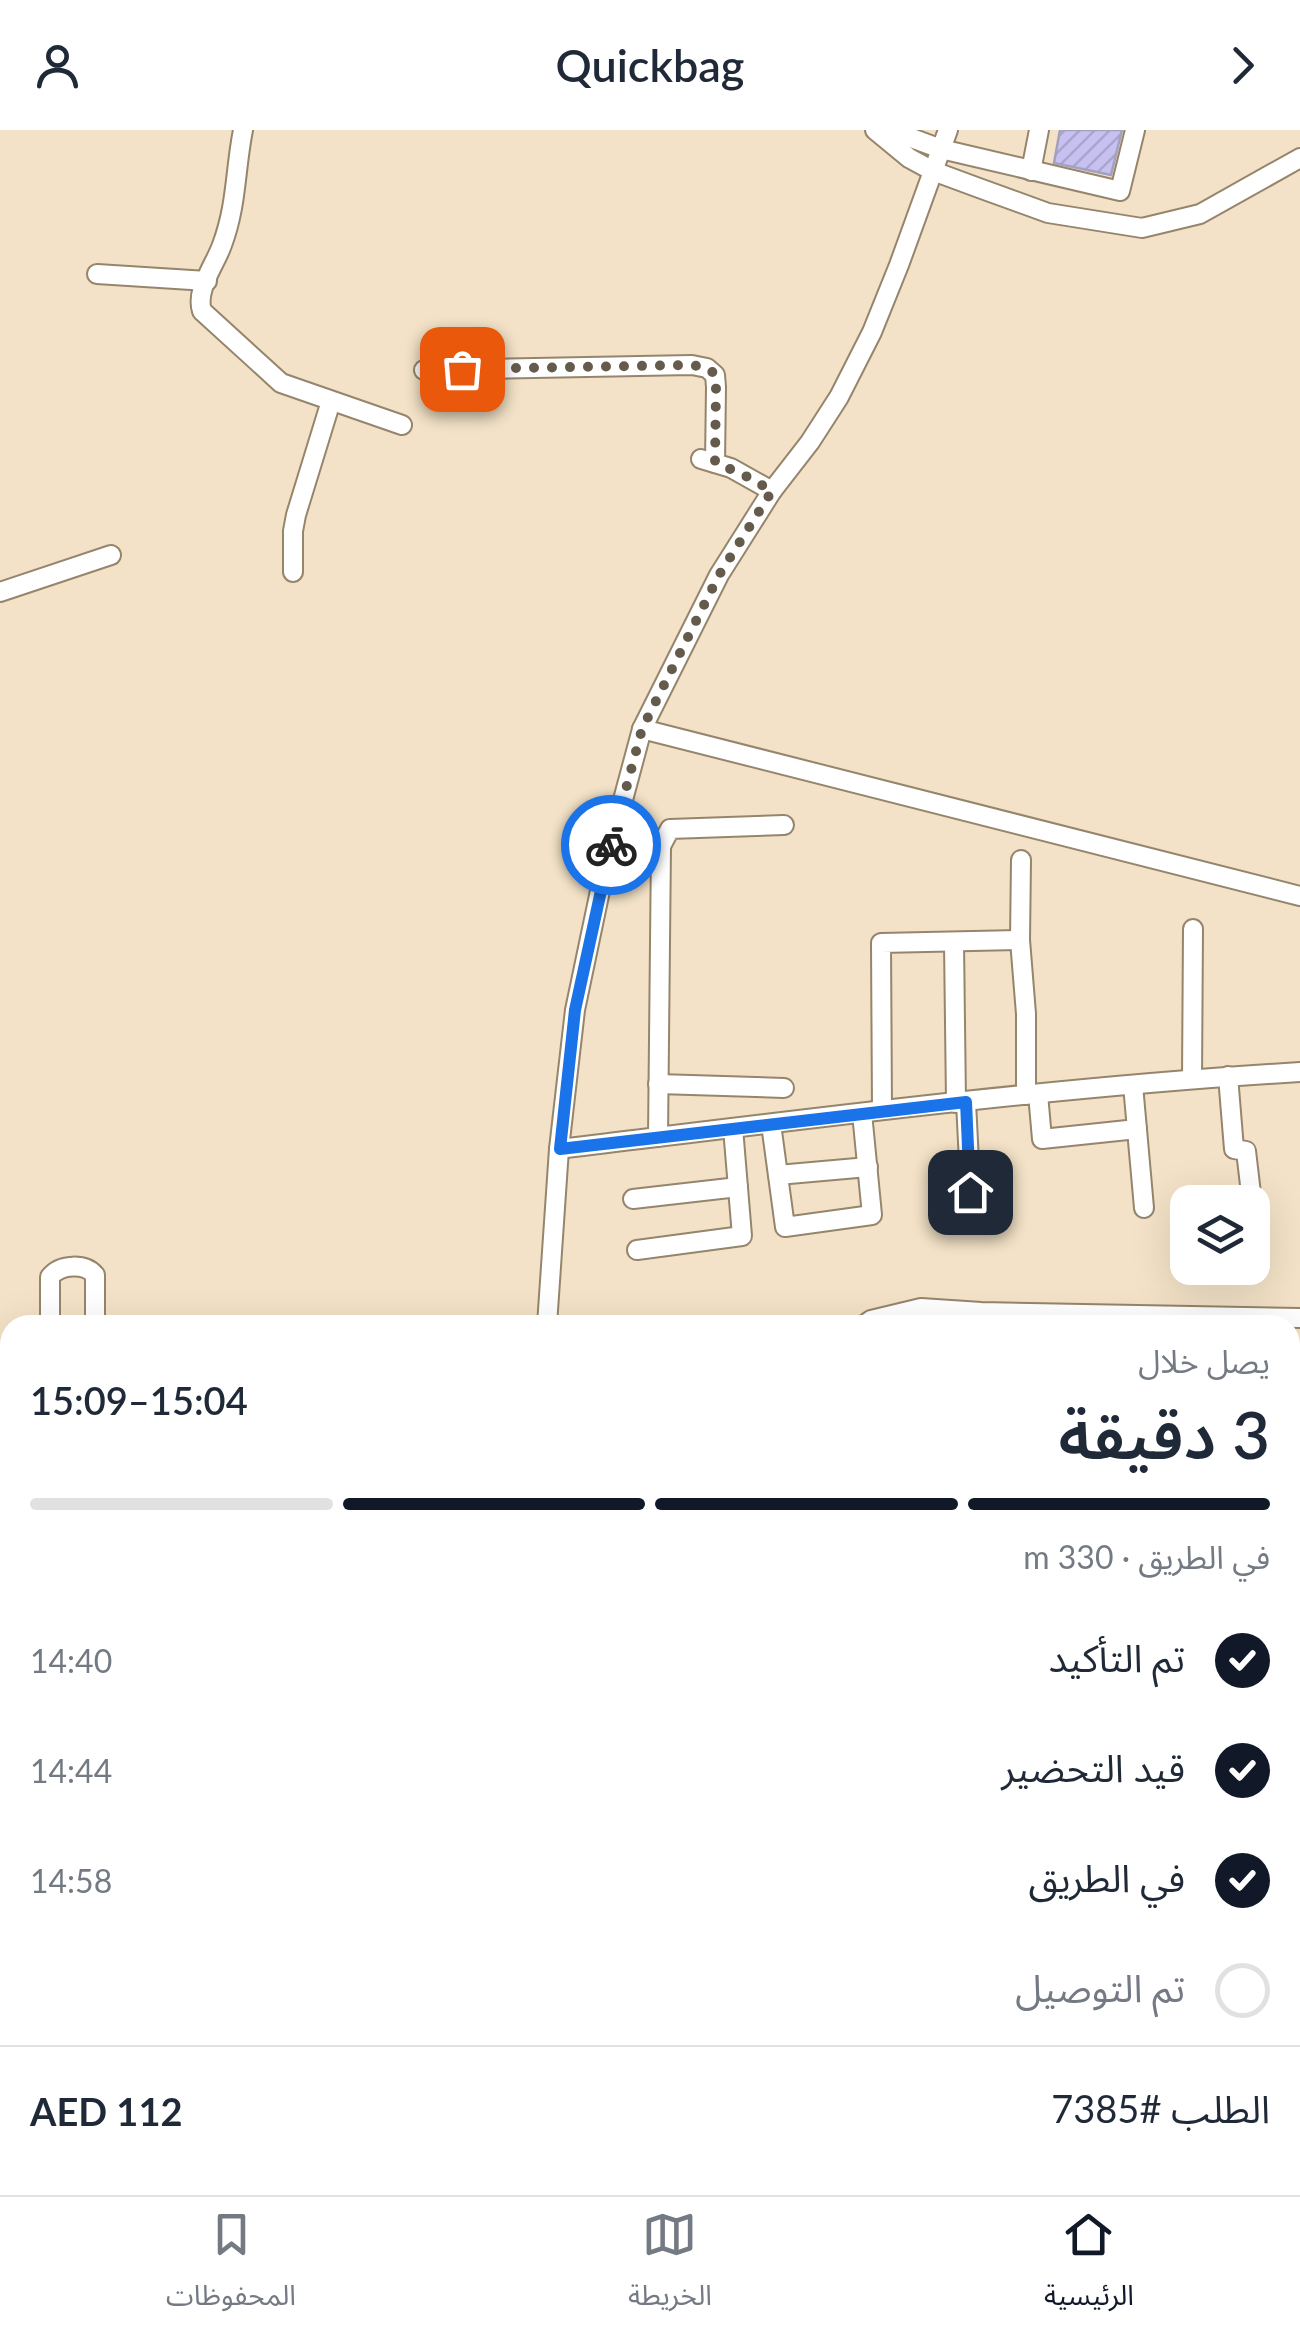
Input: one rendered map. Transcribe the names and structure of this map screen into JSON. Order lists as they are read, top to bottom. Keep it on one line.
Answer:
{"page":{"header":"Quickbag","heading":["3 دقيقة","يصل خلال","15:04–15:09"],"panel":["الطلب #7385","AED 112"],"bar":"في الطريق · 330 m","list":[["تم التأكيد","14:40"],["قيد التحضير","14:44"],["في الطريق","14:58"],"تم التوصيل"],"tabs":["الرئيسية","الخريطة","المحفوظات"]}}
